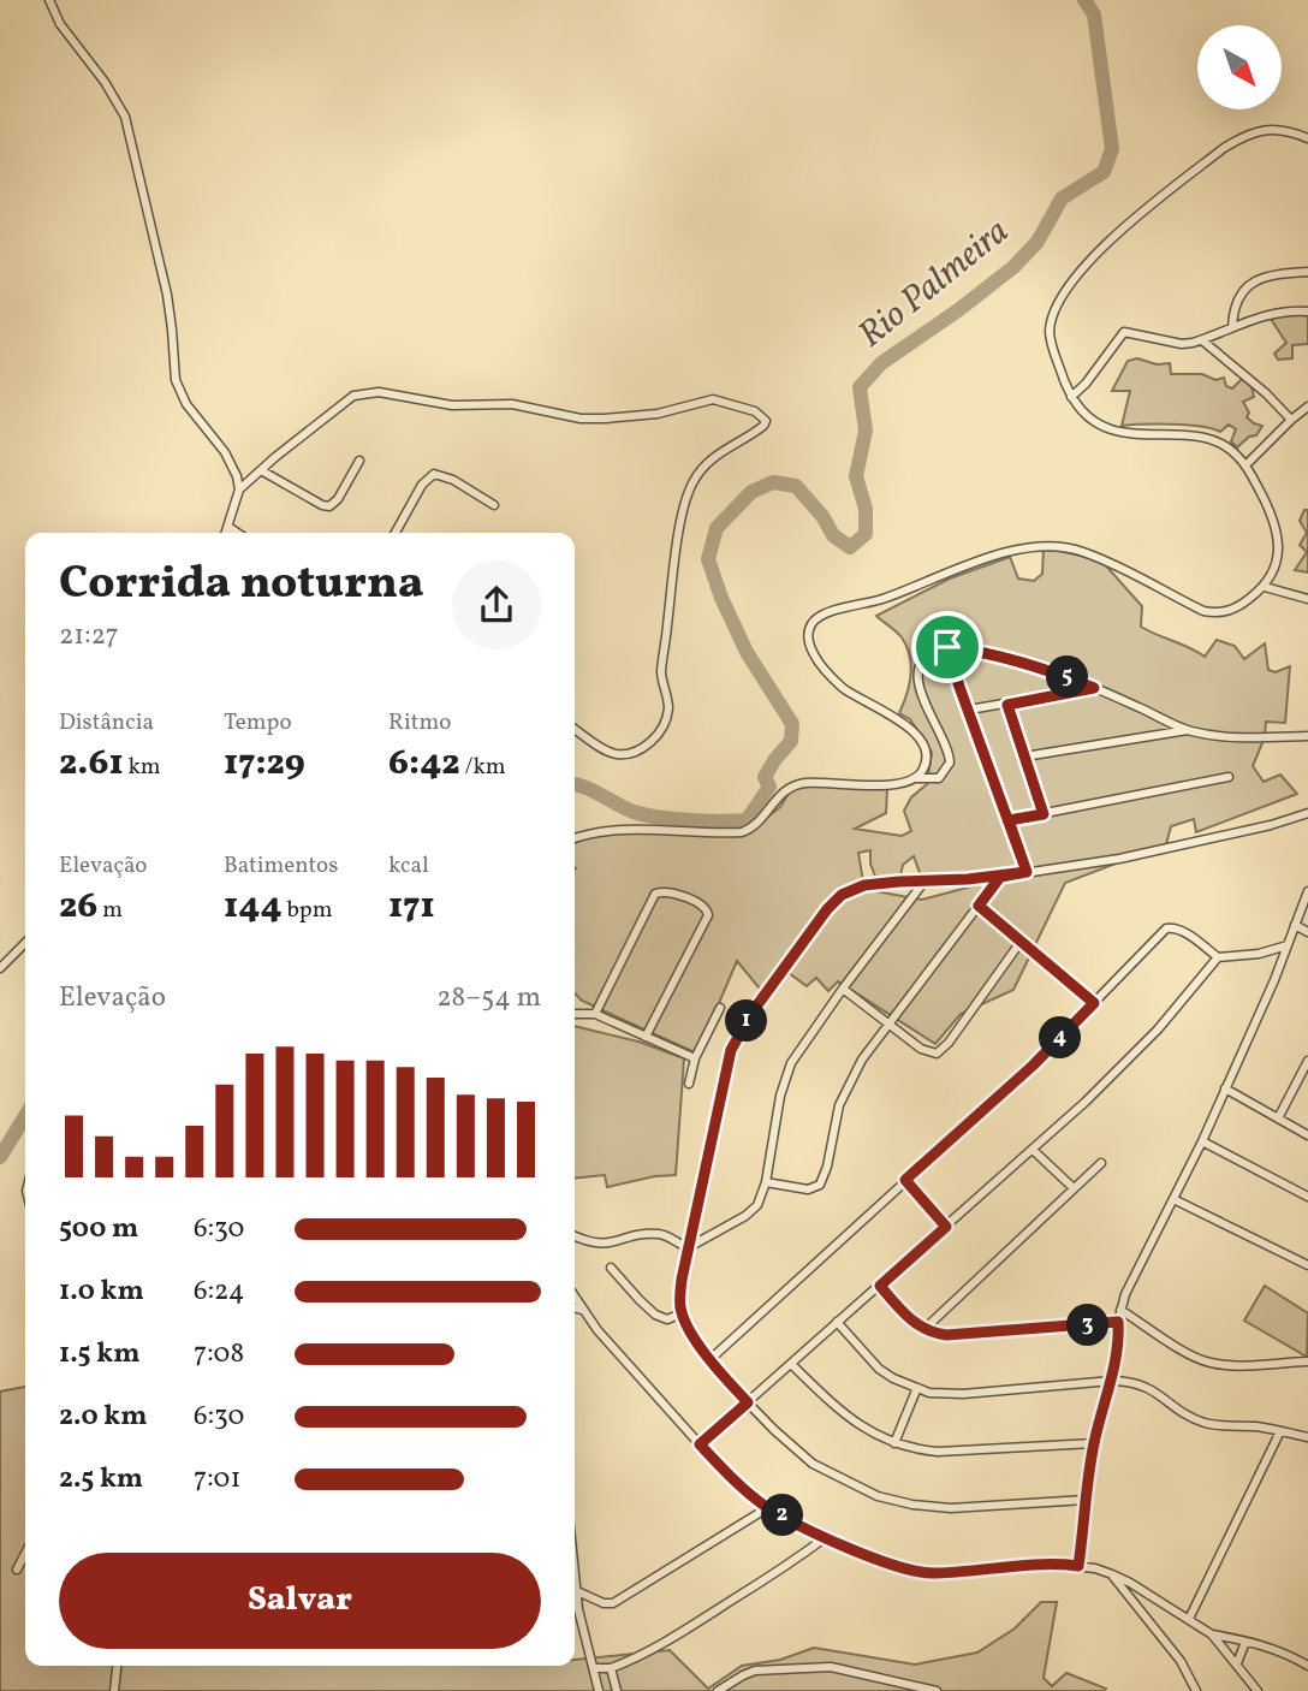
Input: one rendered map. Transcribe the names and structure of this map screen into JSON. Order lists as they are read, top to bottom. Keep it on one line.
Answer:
{"water":["Rio Palmeira"],"north":"bottom right","page":{"heading":["Corrida noturna","21:27"],"pins":["5","1","4","3","2"],"stats":[["Distância","2.61 km"],["Tempo","17:29"],["Ritmo","6:42 /km"],["Elevação","26 m"],["Batimentos","144 bpm"],["kcal","171"]],"chart":["Elevação","28–54 m"],"list":[{"name":"500 m","note":"6:30"},{"name":"1.0 km","note":"6:24"},{"name":"1.5 km","note":"7:08"},{"name":"2.0 km","note":"6:30"},{"name":"2.5 km","note":"7:01"}],"buttons":"Salvar"}}
